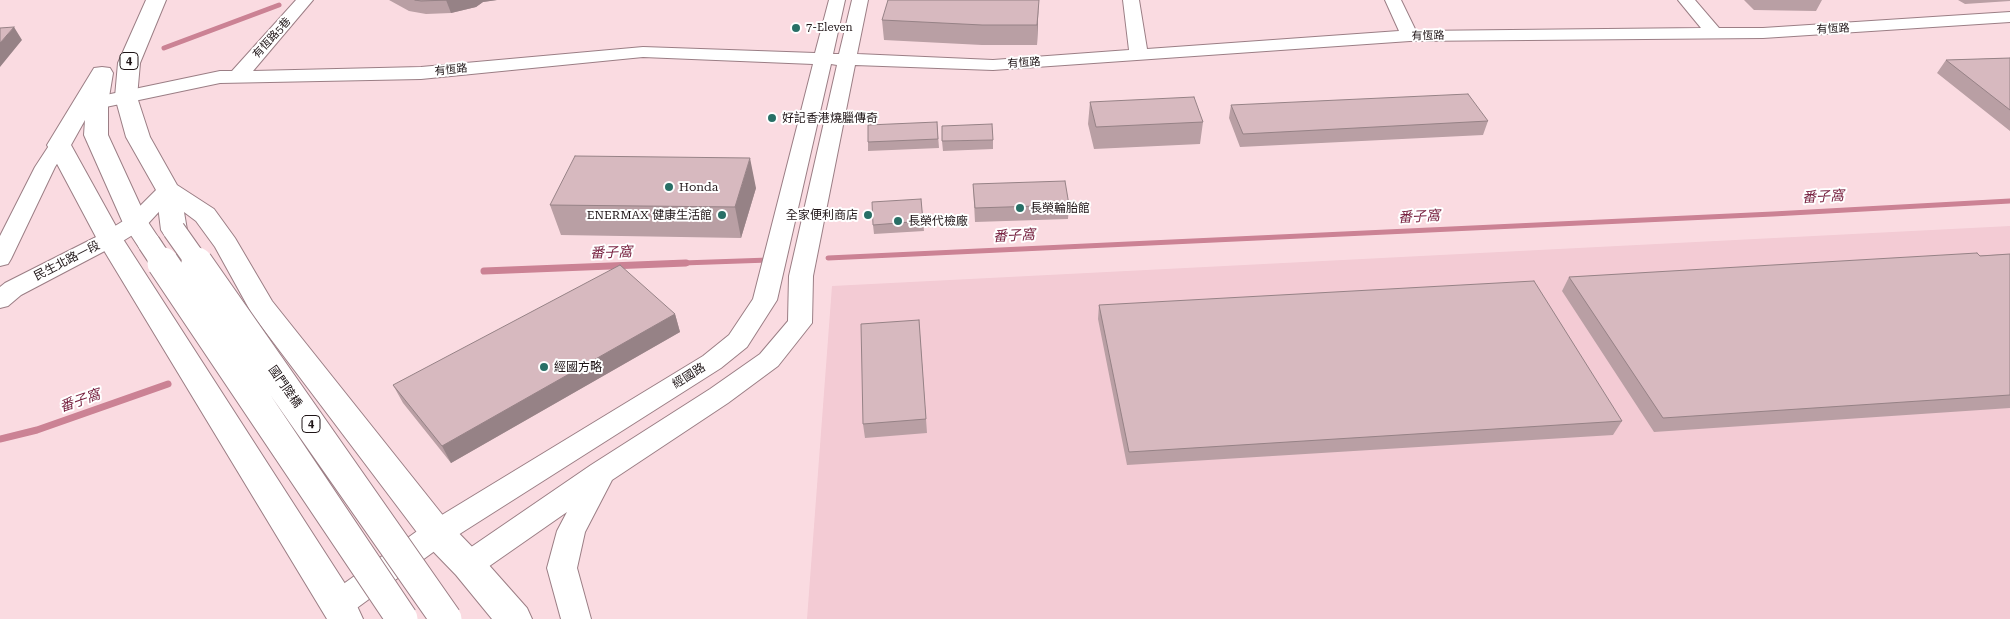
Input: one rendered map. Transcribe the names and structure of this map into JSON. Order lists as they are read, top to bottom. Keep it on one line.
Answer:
{"streets":{"main road":["4","國門陸橋"],"street":["有恆路","有恆路5巷","民生北路一段","經國路"]},"crossings":[["有恆路","有恆路5巷"],["有恆路","4"],["有恆路","經國路"],["4","民生北路一段"],["4","經國路"],["4","國門陸橋"],["民生北路一段","國門陸橋"]],"water":["番子窩"],"places":["7-Eleven","好記香港燒臘傳奇","Honda","長榮輪胎館","ENERMAX 健康生活館","全家便利商店","長榮代檢廠","經國方略"]}
